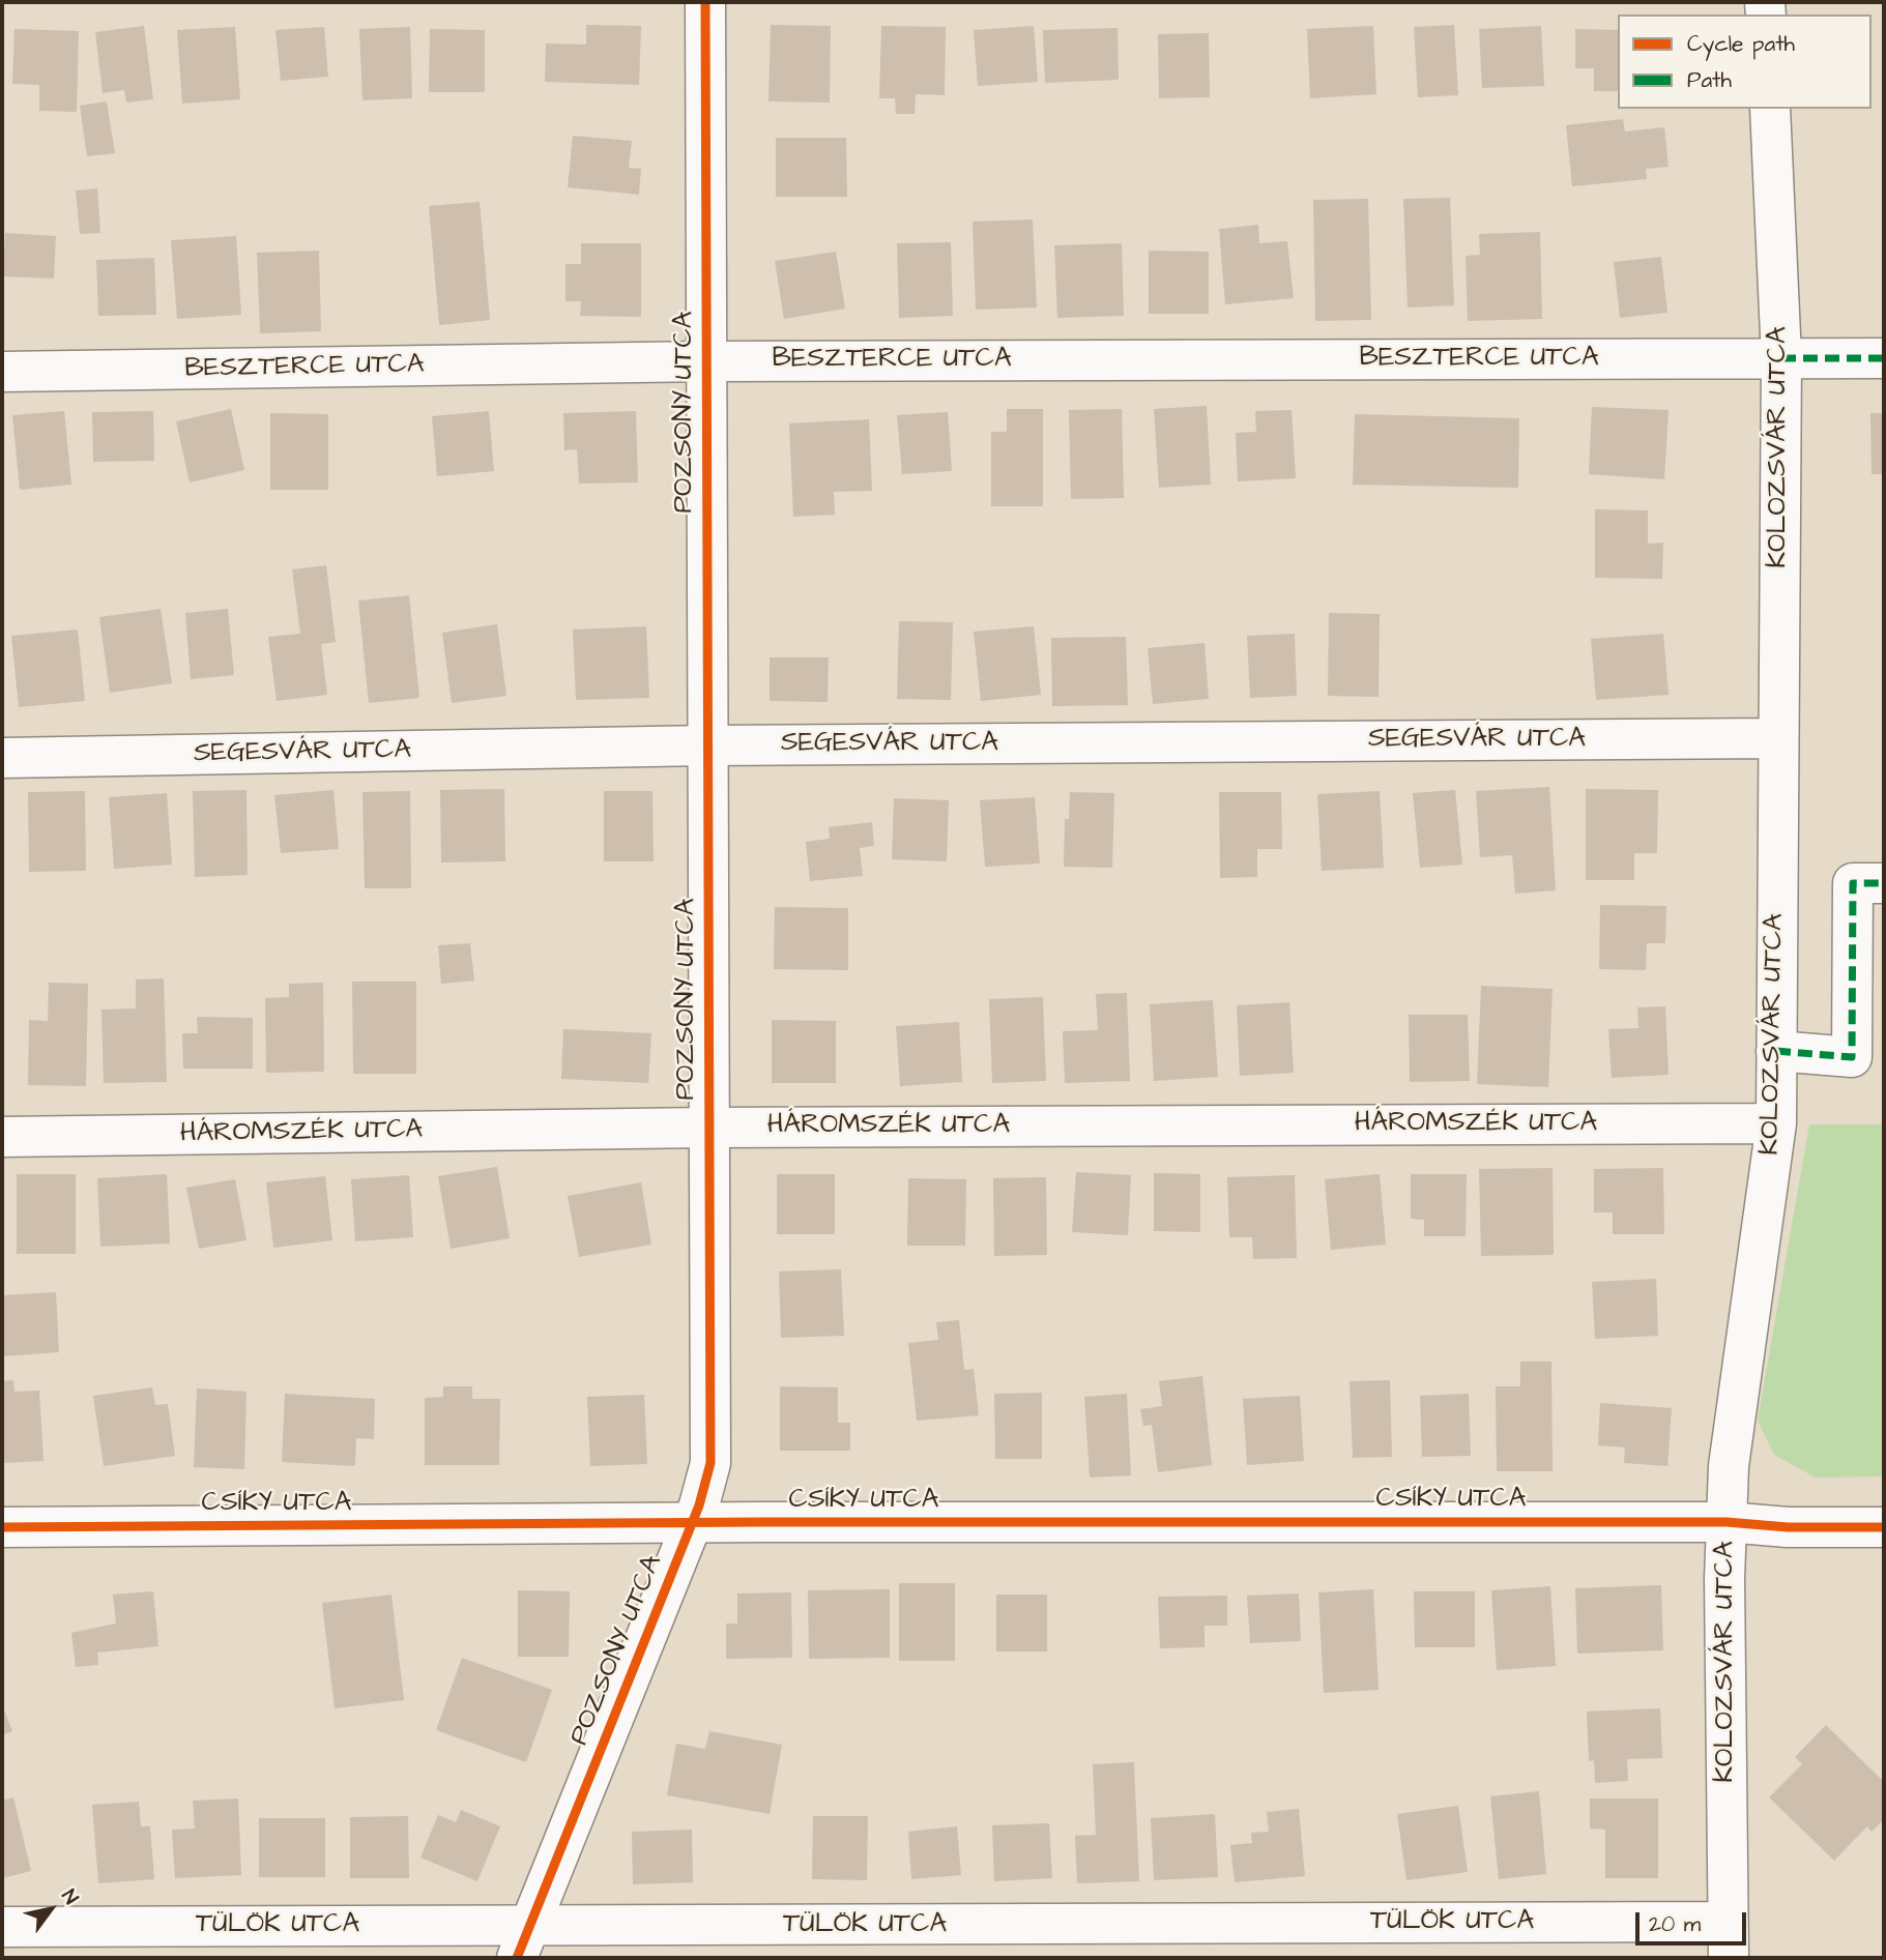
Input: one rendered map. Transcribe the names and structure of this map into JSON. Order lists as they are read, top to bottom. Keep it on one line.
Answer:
{"streets":{"street":["BESZTERCE UTCA","POZSONY UTCA","KOLOZSVÁR UTCA","SEGESVÁR UTCA","HÁROMSZÉK UTCA","CSÍKY UTCA","TÜLÖK UTCA"]},"crossings":[["BESZTERCE UTCA","POZSONY UTCA"],["BESZTERCE UTCA","KOLOZSVÁR UTCA"],["POZSONY UTCA","SEGESVÁR UTCA"],["POZSONY UTCA","HÁROMSZÉK UTCA"],["POZSONY UTCA","CSÍKY UTCA"],["POZSONY UTCA","TÜLÖK UTCA"],["KOLOZSVÁR UTCA","SEGESVÁR UTCA"],["KOLOZSVÁR UTCA","HÁROMSZÉK UTCA"],["KOLOZSVÁR UTCA","CSÍKY UTCA"],["KOLOZSVÁR UTCA","TÜLÖK UTCA"]],"legend":["Cycle path","Path"],"scale_bar":"20 m","north":"top right"}
